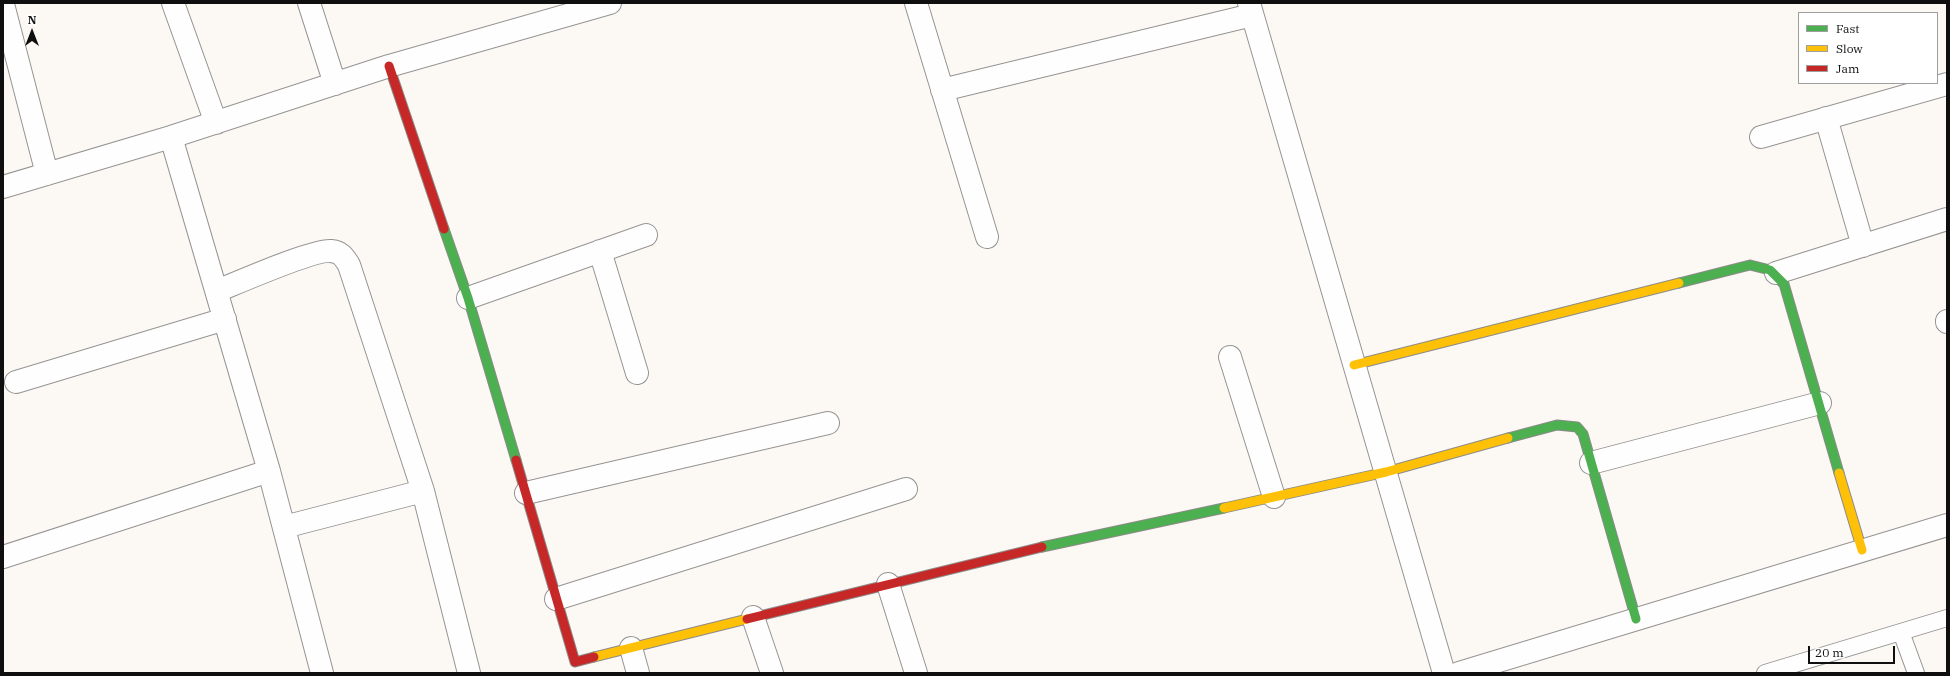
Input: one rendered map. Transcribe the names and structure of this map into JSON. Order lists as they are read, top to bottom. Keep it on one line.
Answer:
{"legend":["Fast","Slow","Jam"],"scale_bar":"20 m","north":"top"}
